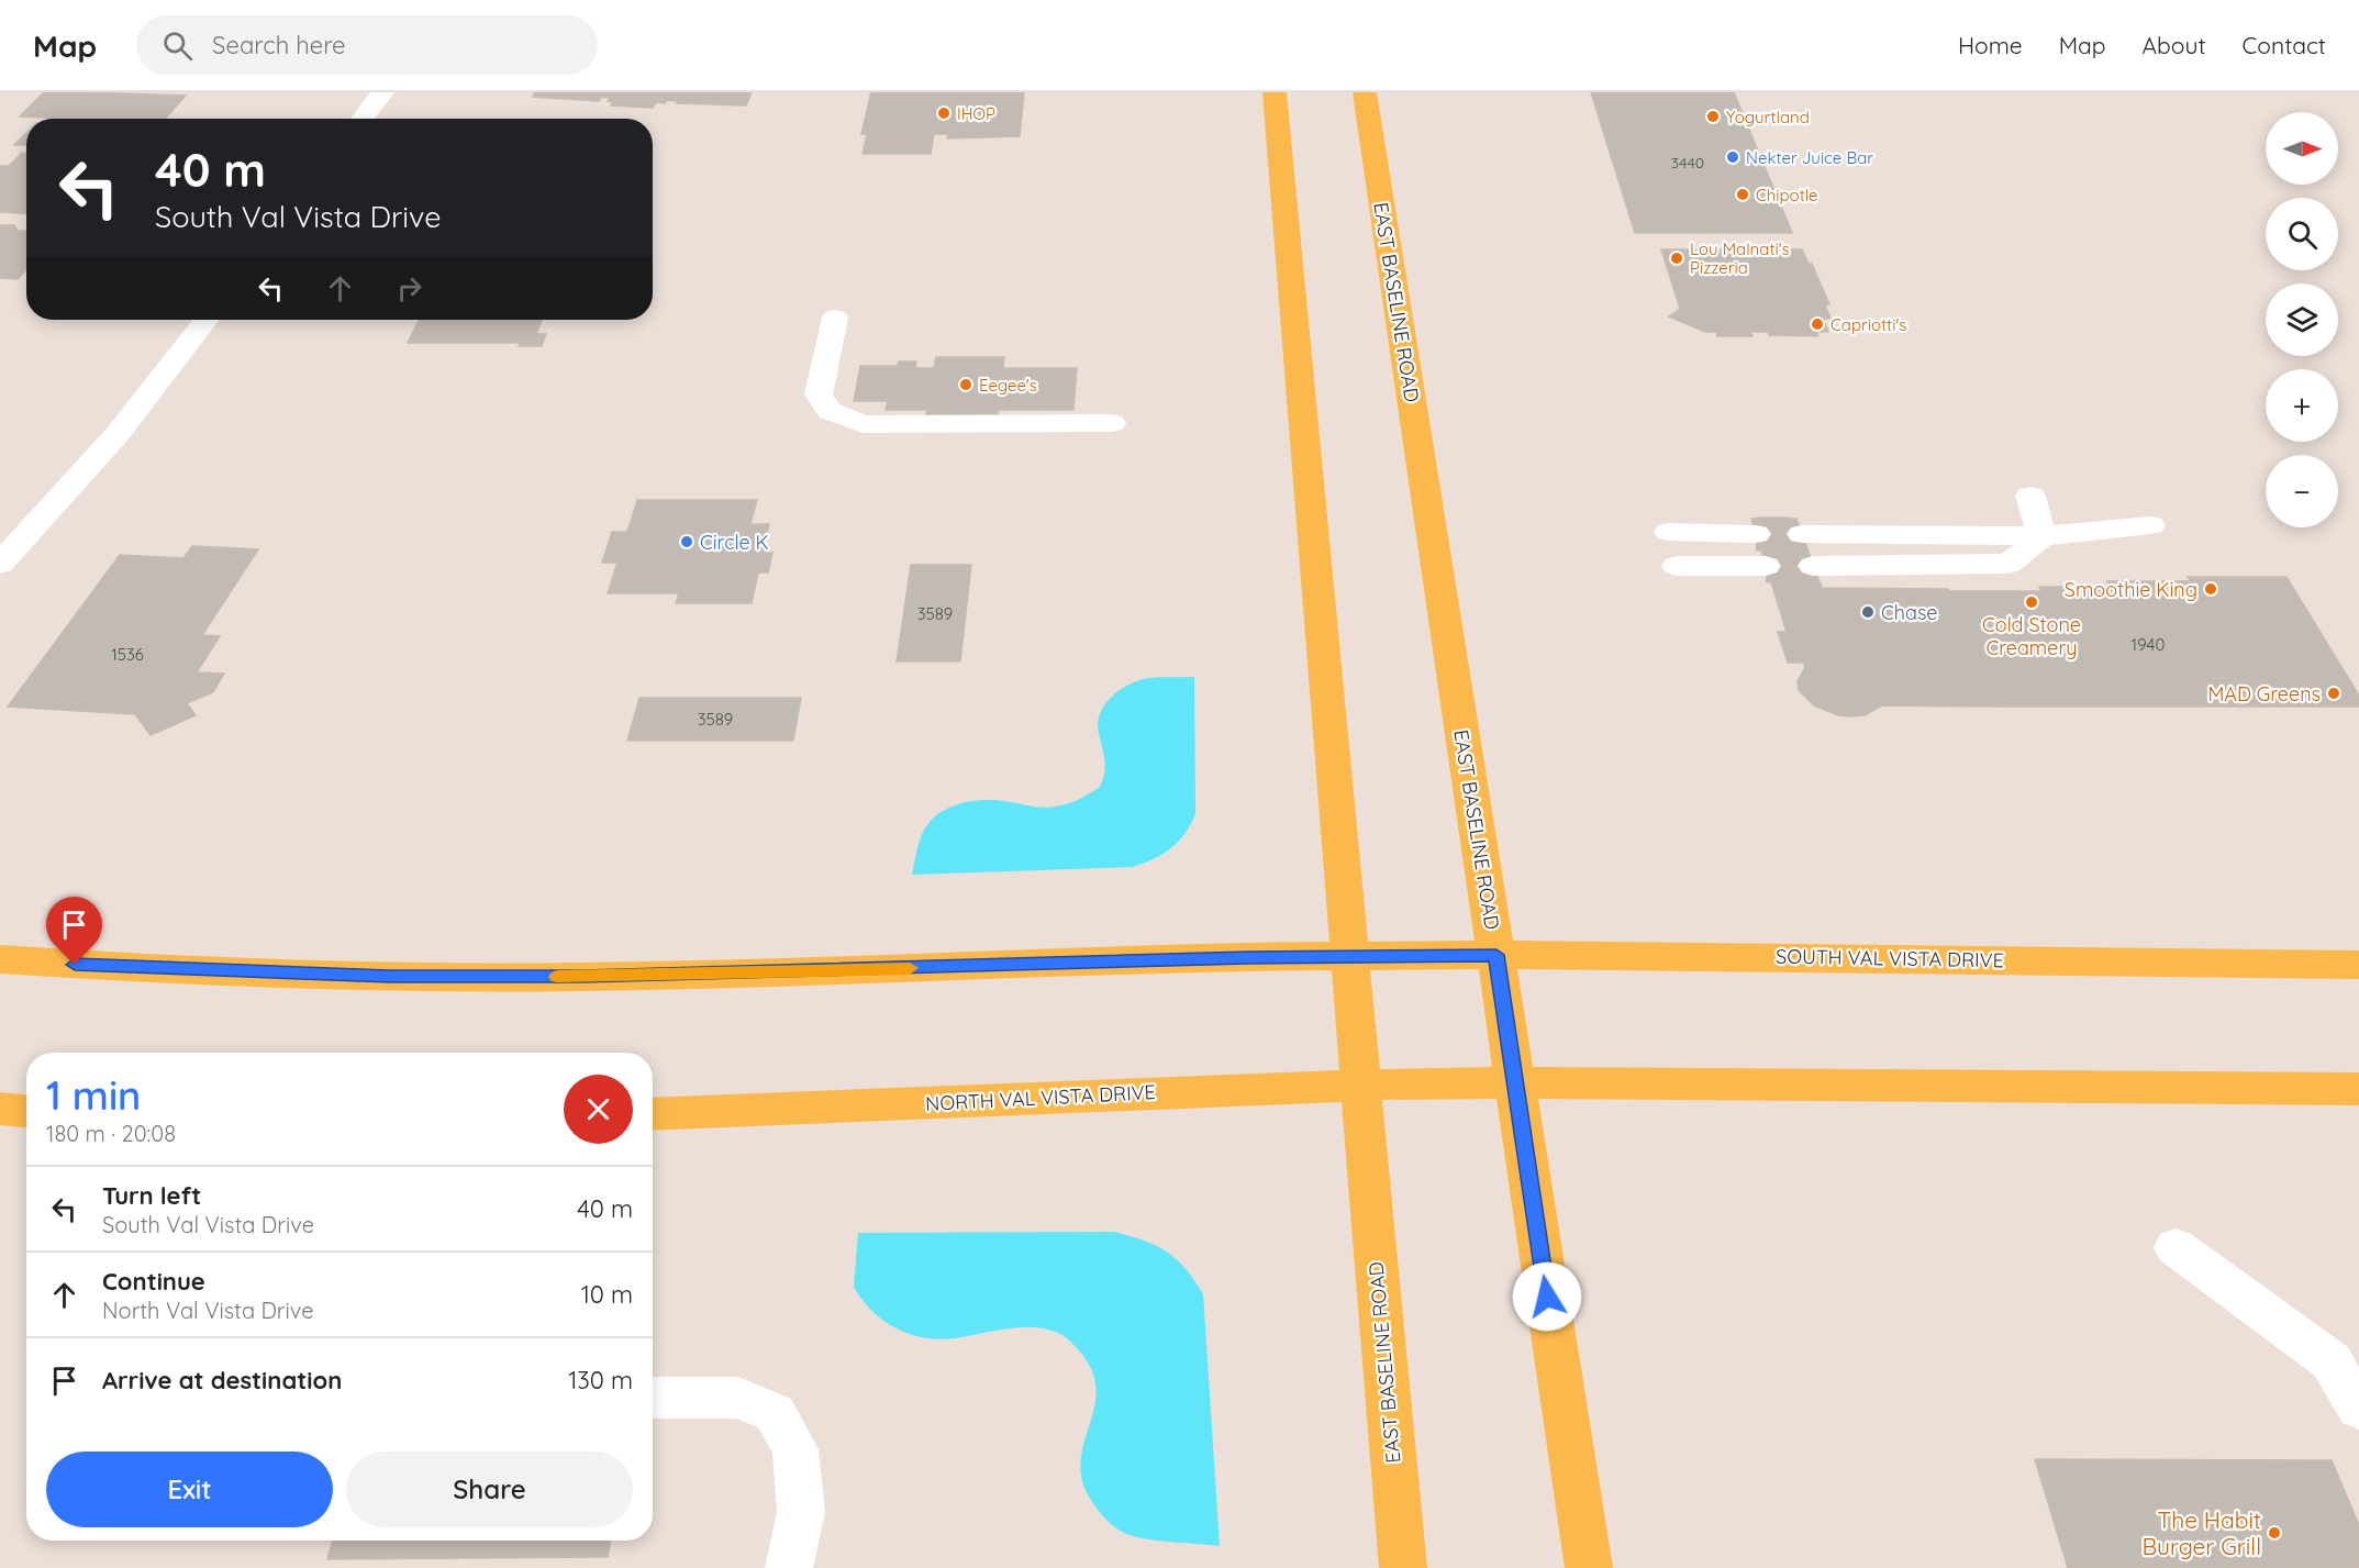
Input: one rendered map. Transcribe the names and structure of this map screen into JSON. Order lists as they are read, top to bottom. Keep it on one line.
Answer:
{"streets":{"main road":["EAST BASELINE ROAD","SOUTH VAL VISTA DRIVE","NORTH VAL VISTA DRIVE"]},"crossings":[["EAST BASELINE ROAD","SOUTH VAL VISTA DRIVE"],["EAST BASELINE ROAD","NORTH VAL VISTA DRIVE"]],"places":["IHOP","Yogurtland","Nekter Juice Bar","Chipotle","Lou Malnati's Pizzeria","Capriotti's","Eegee's","Circle K","Smoothie King","Cold Stone Creamery","Chase","MAD Greens","The Habit Burger Grill"],"house_numbers":["3440","3589","1940","1536","3589"],"north":"right","page":{"header":"Map","search":"Search here","nav":["Home","Map","About","Contact"],"map_buttons":["+","−"],"turn":["40 m","South Val Vista Drive"],"heading":["1 min","180 m · 20:08"],"list":[{"name":"Turn left","note":"South Val Vista Drive","value":"40 m"},{"name":"Continue","note":"North Val Vista Drive","value":"10 m"},{"name":"Arrive at destination","value":"130 m"}],"buttons":["Exit","Share"]}}
